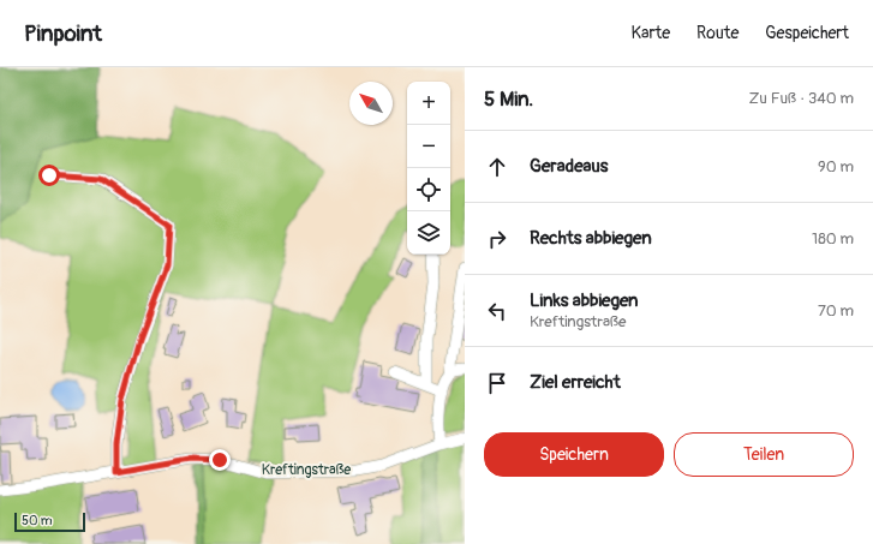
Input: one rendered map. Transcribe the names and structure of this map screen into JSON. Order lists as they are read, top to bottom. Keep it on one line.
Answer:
{"streets":{"street":["Kreftingstraße"]},"scale_bar":"50 m","north":"top left","page":{"header":"Pinpoint","nav":["Karte","Route","Gespeichert"],"heading":["5 Min.","Zu Fuß · 340 m"],"map_buttons":["+","−"],"list":[["Geradeaus","90 m"],["Rechts abbiegen","180 m"],["Links abbiegen","Kreftingstraße","70 m"],"Ziel erreicht"],"buttons":["Speichern","Teilen"],"scale":"50 m"}}
